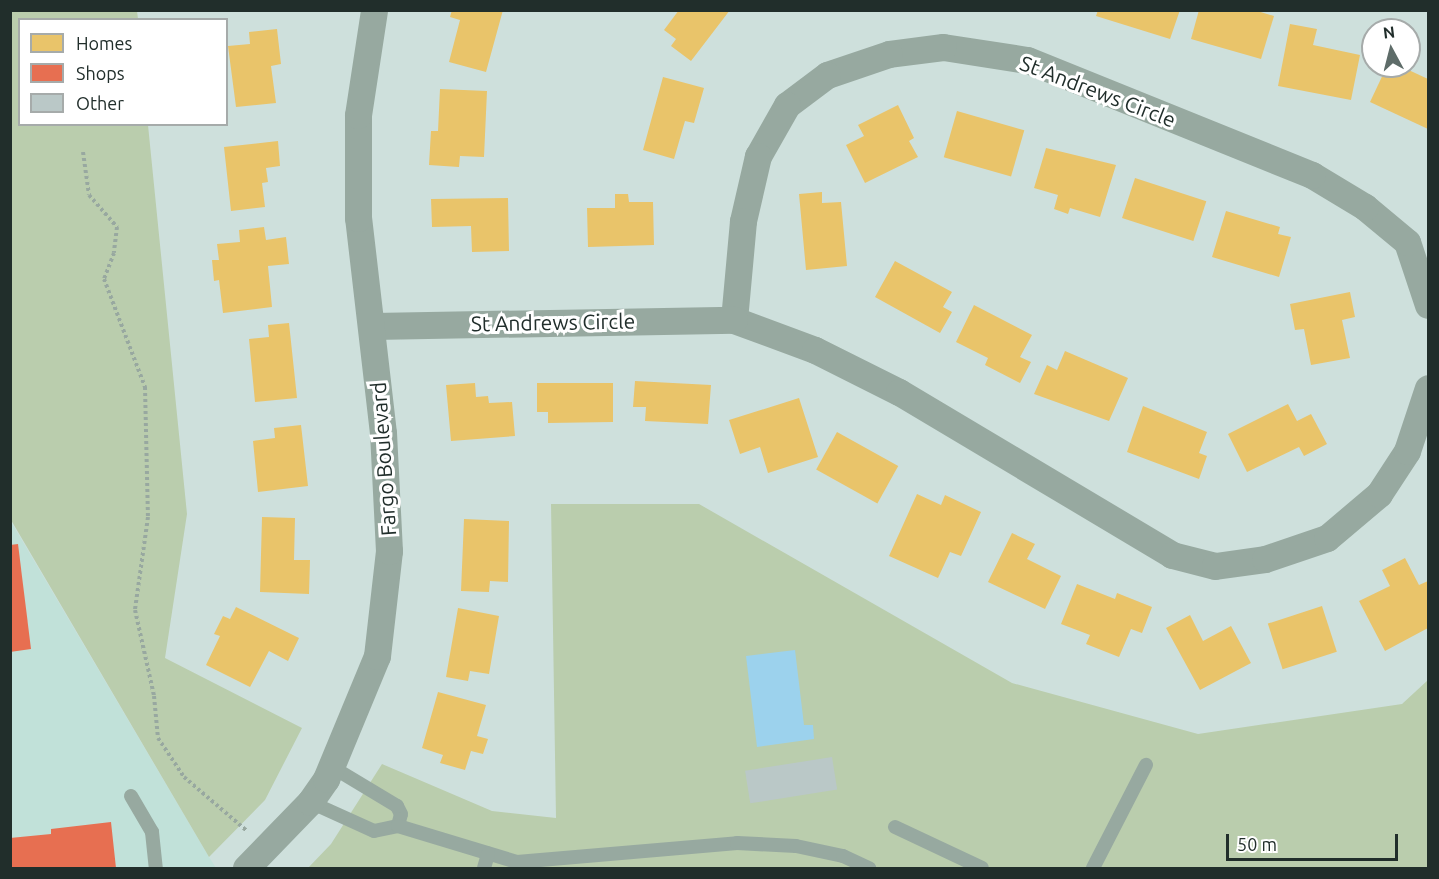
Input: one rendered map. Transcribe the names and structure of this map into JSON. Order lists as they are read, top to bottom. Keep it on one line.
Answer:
{"streets":{"street":["St Andrews Circle","Fargo Boulevard"]},"crossings":[["St Andrews Circle","Fargo Boulevard"]],"legend":["Homes","Shops","Other"],"scale_bar":"50 m","north":"top"}
